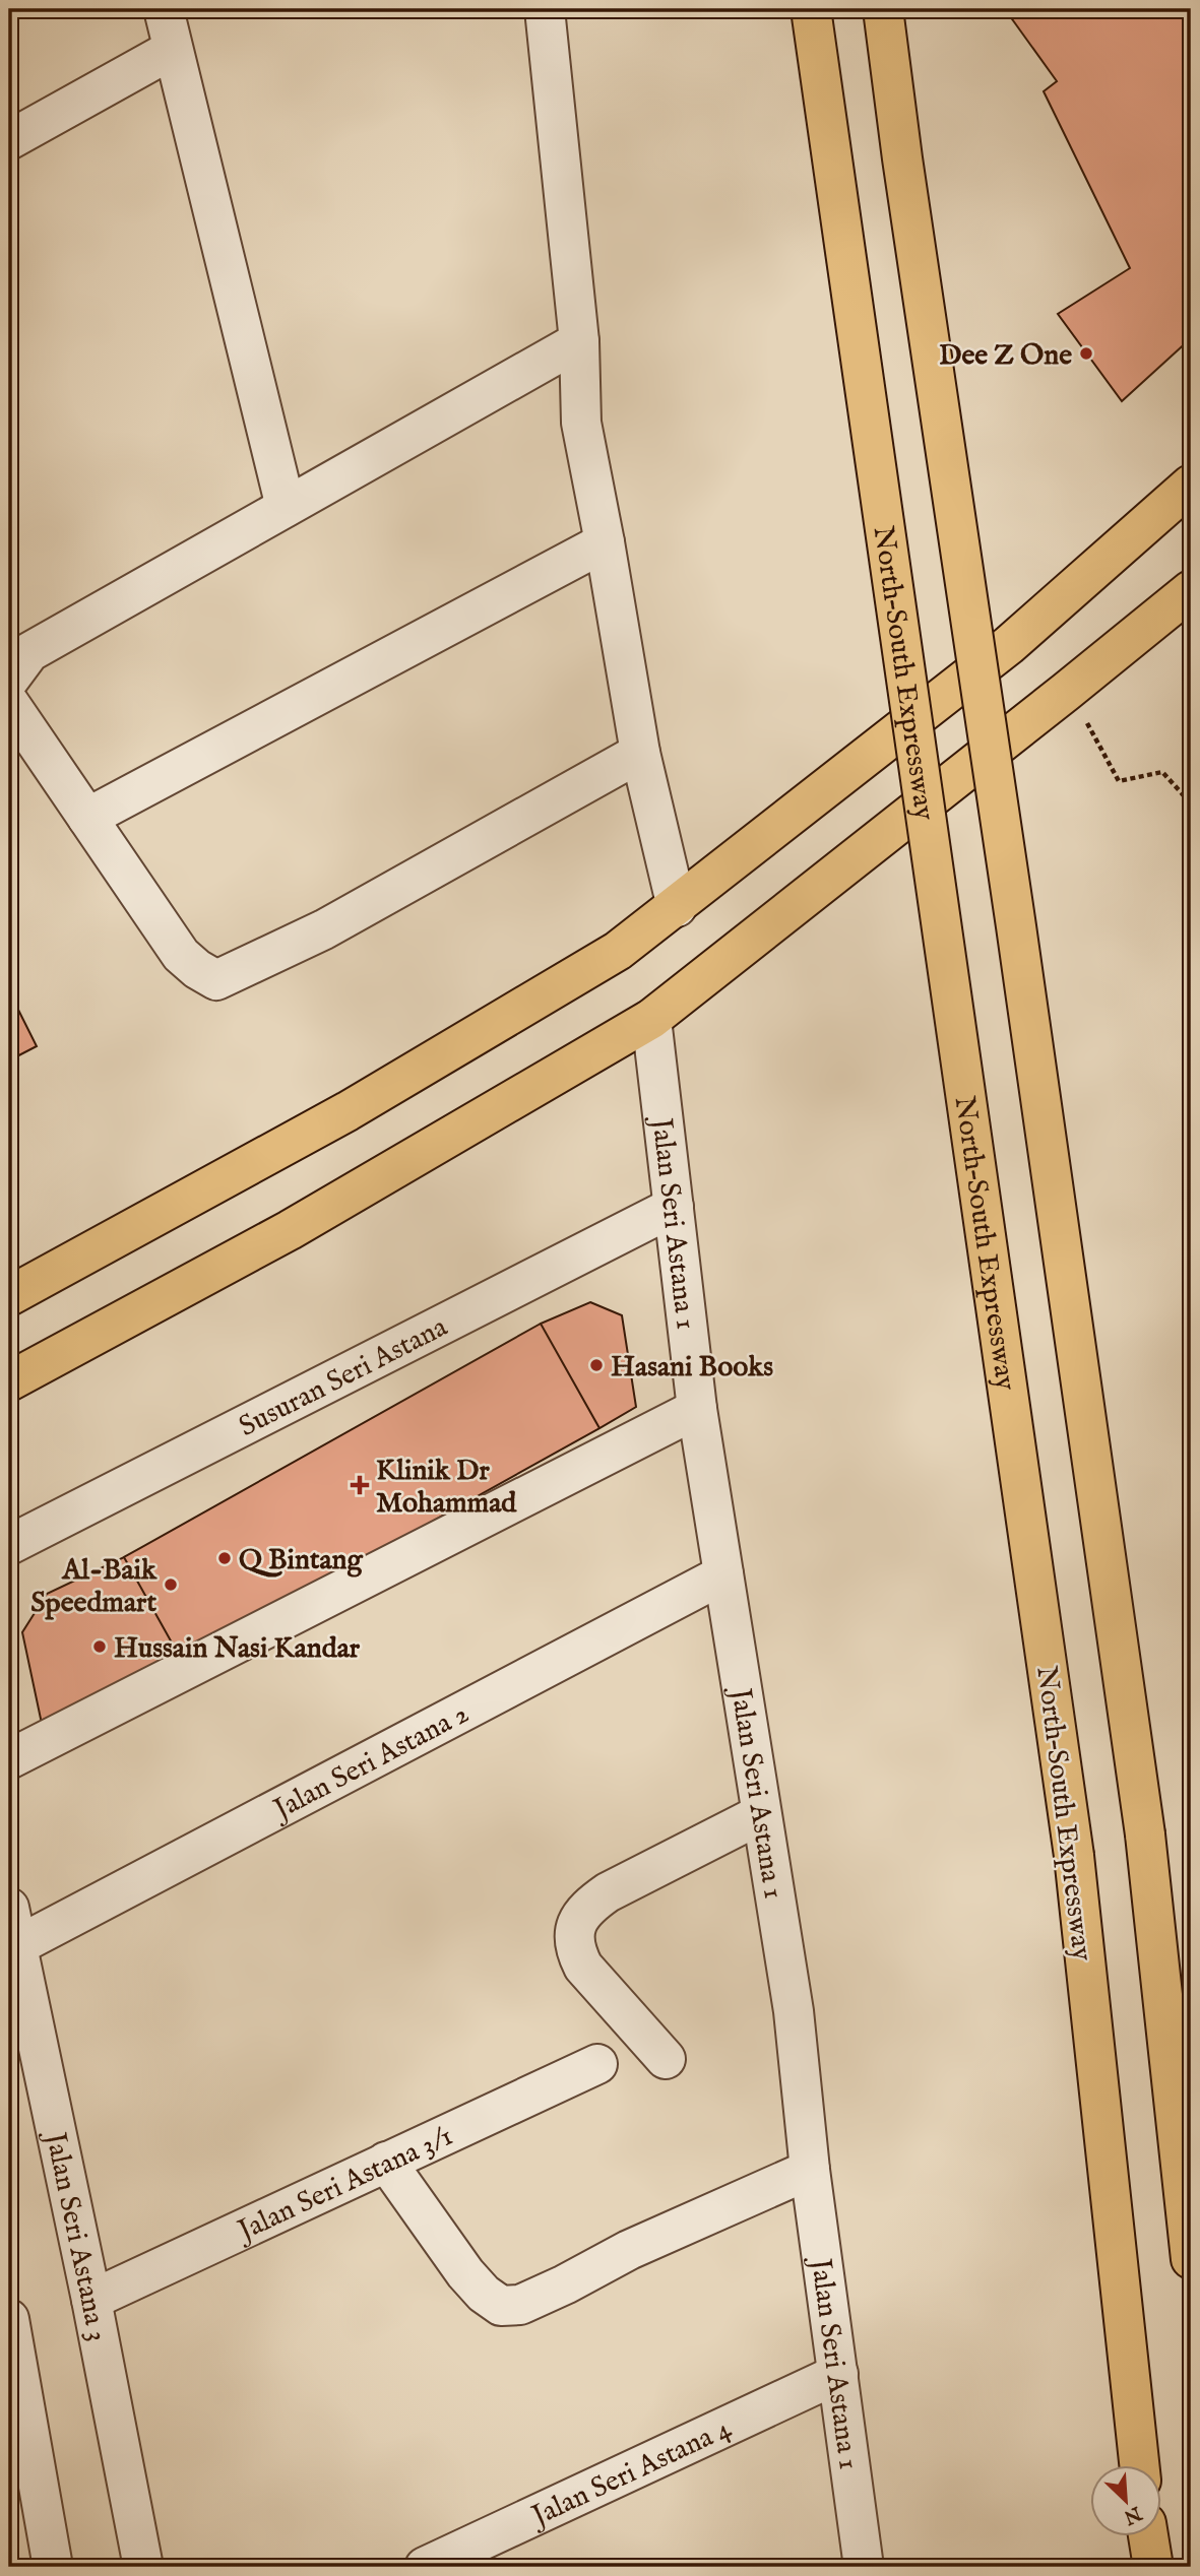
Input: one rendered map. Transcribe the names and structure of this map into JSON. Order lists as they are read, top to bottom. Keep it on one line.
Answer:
{"streets":{"highway":["North–South Expressway"],"street":["Jalan Seri Astana 1","Susuran Seri Astana","Jalan Seri Astana 2","Jalan Seri Astana 3/1","Jalan Seri Astana 3","Jalan Seri Astana 4"]},"crossings":[["Jalan Seri Astana 1","Susuran Seri Astana"],["Jalan Seri Astana 1","Jalan Seri Astana 2"],["Jalan Seri Astana 1","Jalan Seri Astana 4"],["Jalan Seri Astana 2","Jalan Seri Astana 3"],["Jalan Seri Astana 3/1","Jalan Seri Astana 3"]],"places":{"other":["Dee Z One","Hasani Books","Q Bintang","Al-Baik Speedmart","Hussain Nasi Kandar"],"health":["Klinik Dr Mohammad"]},"north":"bottom right"}
